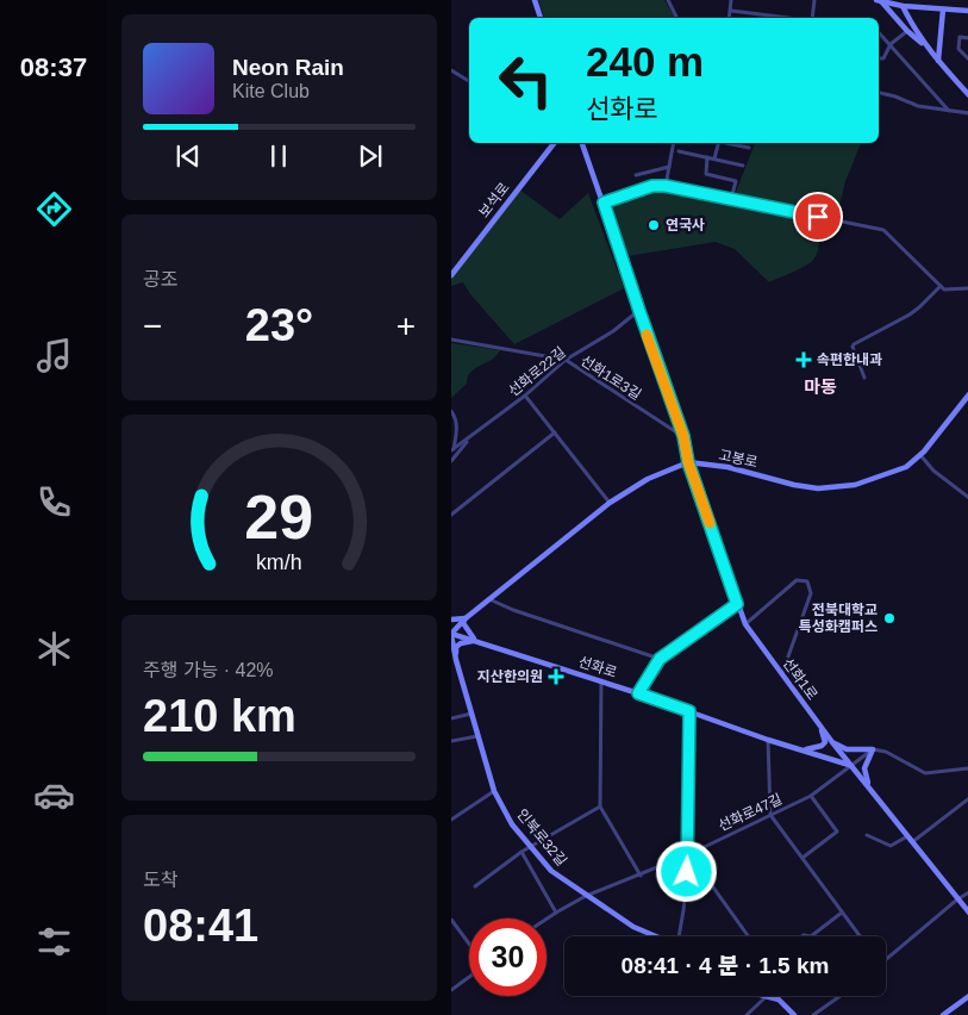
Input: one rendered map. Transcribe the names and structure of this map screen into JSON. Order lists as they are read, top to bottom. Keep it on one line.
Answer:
{"streets":{"street":["보석로","선화로22길","선화1로3길","고봉로","선화로","선화1로","선화로47길","인북로32길"]},"crossings":[["선화로22길","선화1로3길"],["선화로22길","선화1로"],["선화1로3길","선화1로"],["고봉로","선화로"],["고봉로","선화1로"],["고봉로","인북로32길"],["선화로","선화1로"],["선화로","선화로47길"],["선화로","인북로32길"],["선화1로","선화로47길"],["선화로47길","인북로32길"]],"districts":["마동"],"places":{"other":["연국사","전북대학교 특성화캠퍼스"],"health":["속편한내과","지산한의원"]},"page":{"tabs":"08:37","turn":["240 m","선화로"],"song":["Neon Rain","Kite Club"],"tile":["공조",["주행 가능 · 42%","210 km"],["도착","08:41"]],"heat":["−","23°","+"],"limit":"30","trip":"08:41 · 4 분 · 1.5 km","gauge":["29","km/h"]}}
